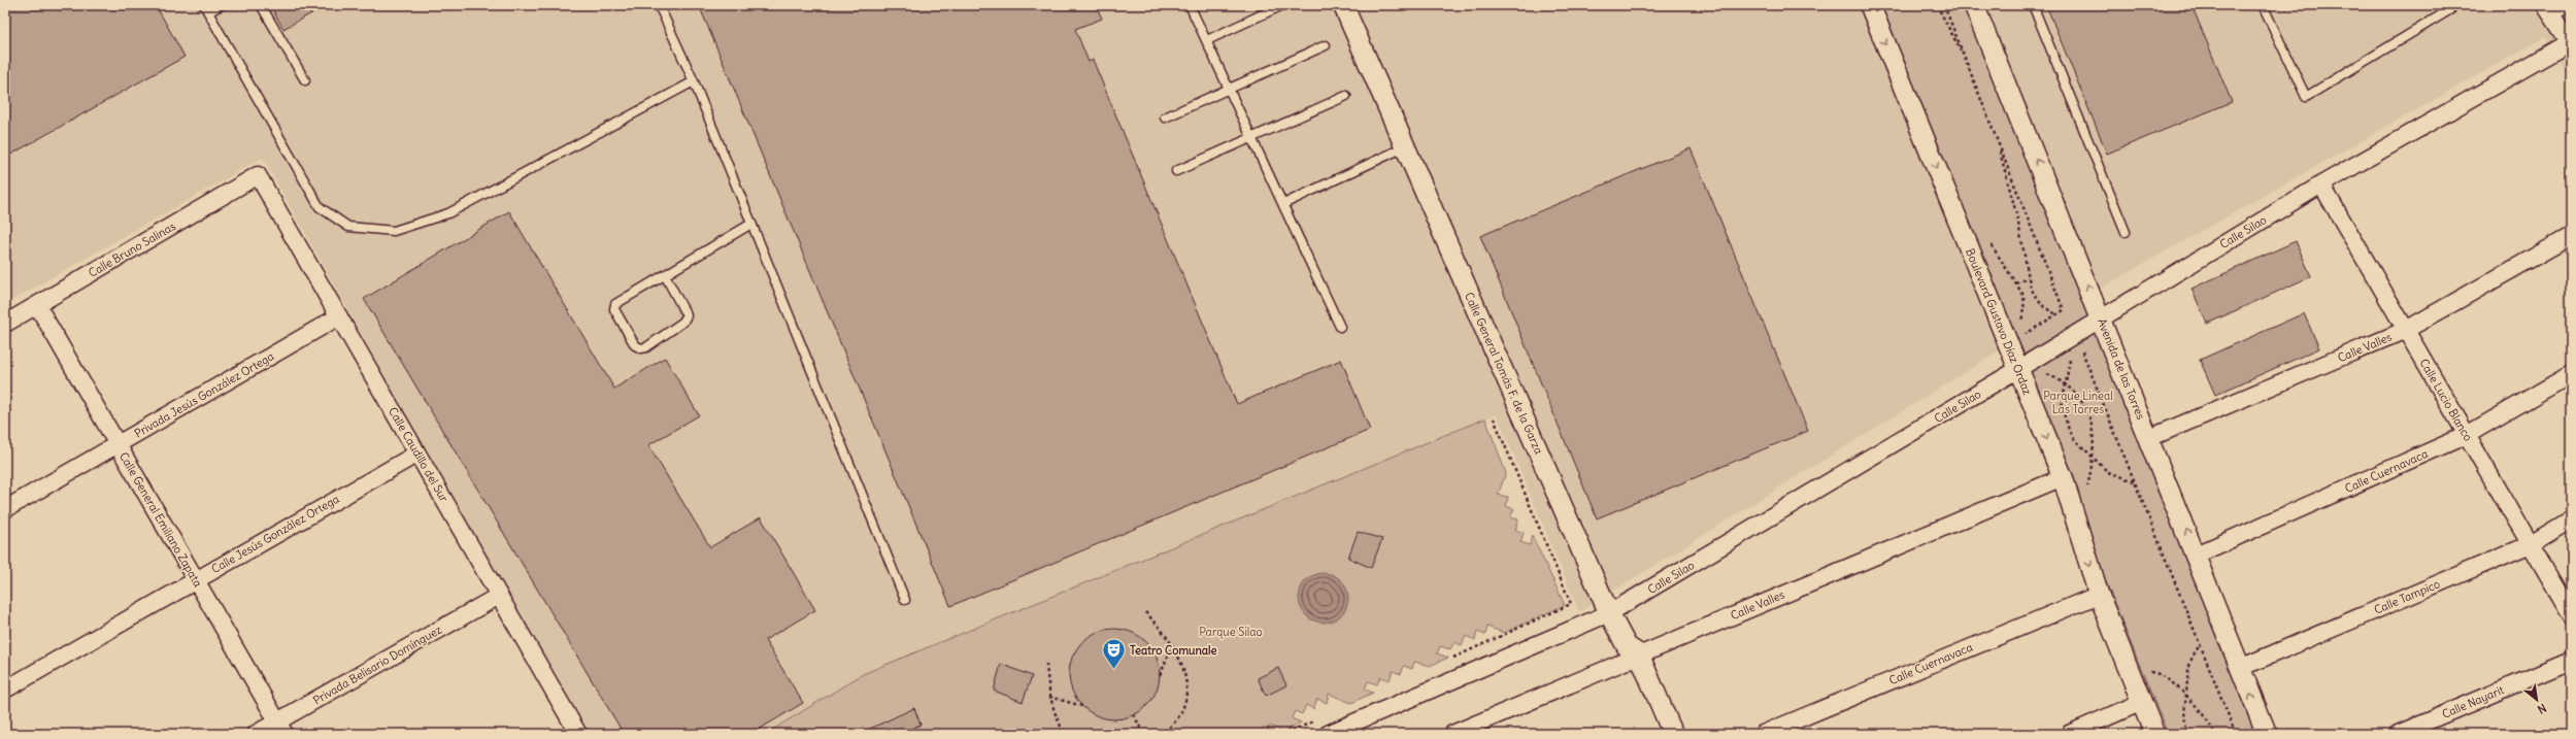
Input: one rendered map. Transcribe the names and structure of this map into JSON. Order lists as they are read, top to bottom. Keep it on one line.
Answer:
{"streets":{"street":["Calle Silao","Calle Bruno Salinas","Boulevard Gustavo Díaz Ordaz","Calle Valles","Avenida de las Torres","Calle General Tomás F. de la Garza","Privada Jesús González Ortega","Calle Lucio Blanco","Calle Caudillo del Sur","Calle Cuernavaca","Calle General Emiliano Zapata","Calle Jesús González Ortega","Calle Tampico","Privada Belisario Domínguez","Calle Nayarit"]},"crossings":[["Calle Silao","Boulevard Gustavo Díaz Ordaz"],["Calle Silao","Avenida de las Torres"],["Calle Silao","Calle General Tomás F. de la Garza"],["Calle Silao","Calle Lucio Blanco"],["Calle Bruno Salinas","Calle Caudillo del Sur"],["Calle Bruno Salinas","Calle General Emiliano Zapata"],["Boulevard Gustavo Díaz Ordaz","Calle Valles"],["Boulevard Gustavo Díaz Ordaz","Calle Cuernavaca"],["Calle Valles","Avenida de las Torres"],["Calle Valles","Calle General Tomás F. de la Garza"],["Calle Valles","Calle Lucio Blanco"],["Avenida de las Torres","Calle Cuernavaca"],["Avenida de las Torres","Calle Tampico"],["Privada Jesús González Ortega","Calle Caudillo del Sur"],["Privada Jesús González Ortega","Calle General Emiliano Zapata"],["Calle Lucio Blanco","Calle Cuernavaca"],["Calle Lucio Blanco","Calle Tampico"],["Calle Caudillo del Sur","Calle Jesús González Ortega"],["Calle Caudillo del Sur","Privada Belisario Domínguez"],["Calle General Emiliano Zapata","Calle Jesús González Ortega"],["Calle General Emiliano Zapata","Privada Belisario Domínguez"]],"one_way":["Boulevard Gustavo Díaz Ordaz","Avenida de las Torres"],"parks":["Parque Lineal Las Torres","Parque Silao"],"places":{"theatre":["Teatro Comunale"]},"north":"bottom right"}
